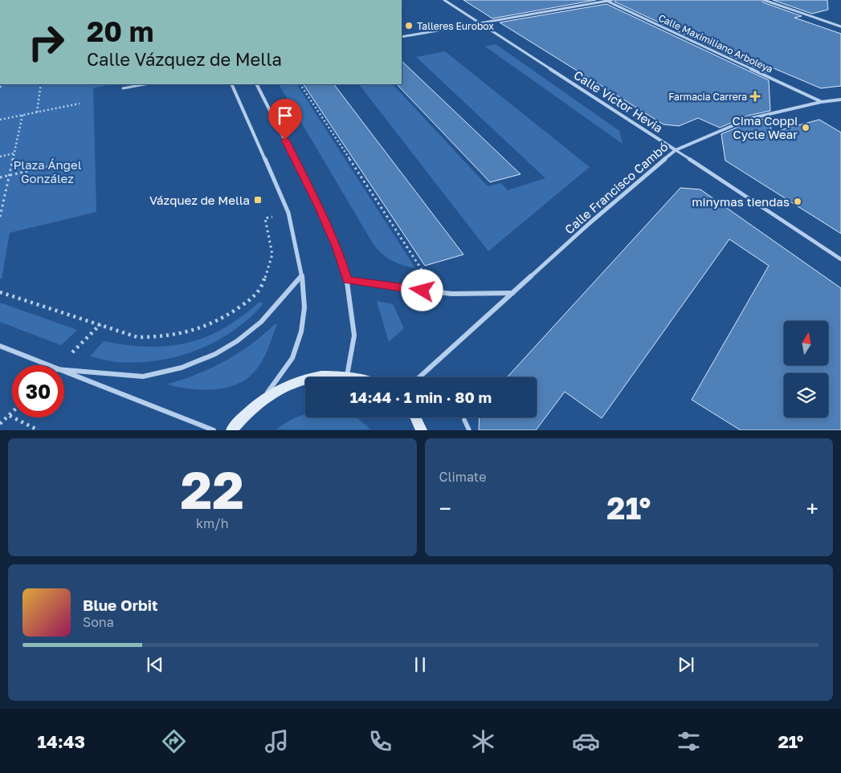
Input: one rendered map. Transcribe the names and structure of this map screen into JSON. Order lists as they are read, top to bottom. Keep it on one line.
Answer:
{"streets":{"street":["Calle Maximiliano Arboleya","Calle Víctor Hevia","Calle Francisco Cambó"]},"crossings":[["Calle Maximiliano Arboleya","Calle Francisco Cambó"],["Calle Víctor Hevia","Calle Francisco Cambó"]],"parks":["Plaza Ángel González"],"places":{"other":["Talleres Eurobox","Cima Coppi Cycle Wear","minymas tiendas"],"health":["Farmacia Carrera"],"transit":["Vázquez de Mella"]},"north":"top","page":{"turn":["20 m","Calle Vázquez de Mella"],"limit":"30","trip":"14:44 · 1 min · 80 m","tile":[["22","km/h"],"Climate"],"heat":["−","21°","+"],"song":["Blue Orbit","Sona"],"tabs":["14:43","21°"]}}
